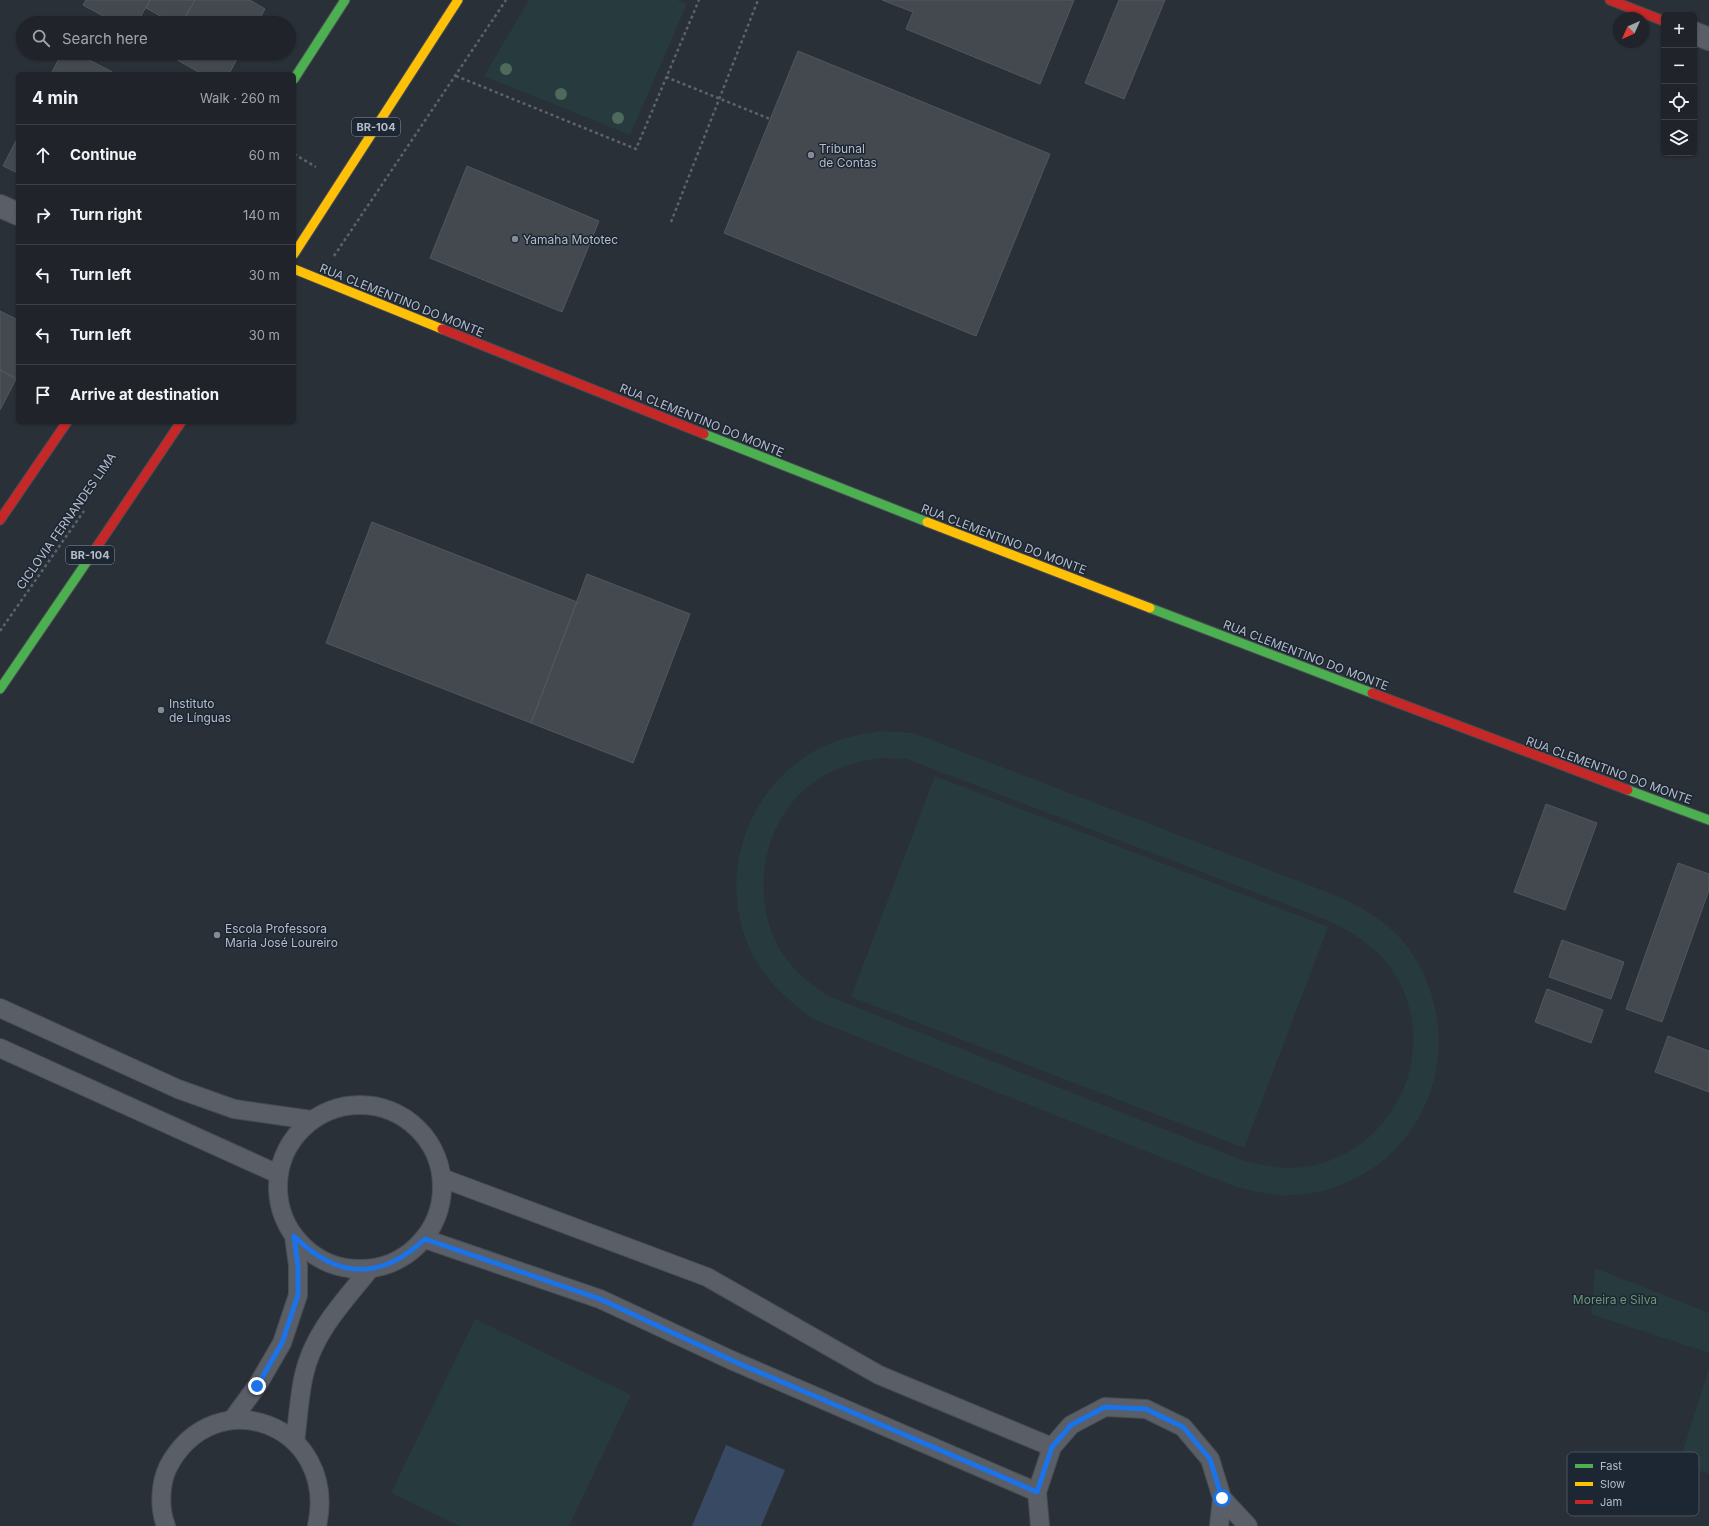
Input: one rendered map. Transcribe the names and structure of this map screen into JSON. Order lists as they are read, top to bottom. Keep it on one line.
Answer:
{"streets":{"main road":["BR-104","RUA CLEMENTINO DO MONTE"],"path":["CICLOVIA FERNANDES LIMA"]},"parks":["Moreira e Silva"],"places":["Tribunal de Contas","Yamaha Mototec","Instituto de Línguas","Escola Professora Maria José Loureiro"],"legend":["Fast","Slow","Jam"],"north":"bottom left","page":{"map_buttons":["+","−"],"search":"Search here","heading":["4 min","Walk · 260 m"],"list":[["Continue","60 m"],["Turn right","140 m"],["Turn left","30 m"],["Turn left","30 m"],"Arrive at destination"]}}
